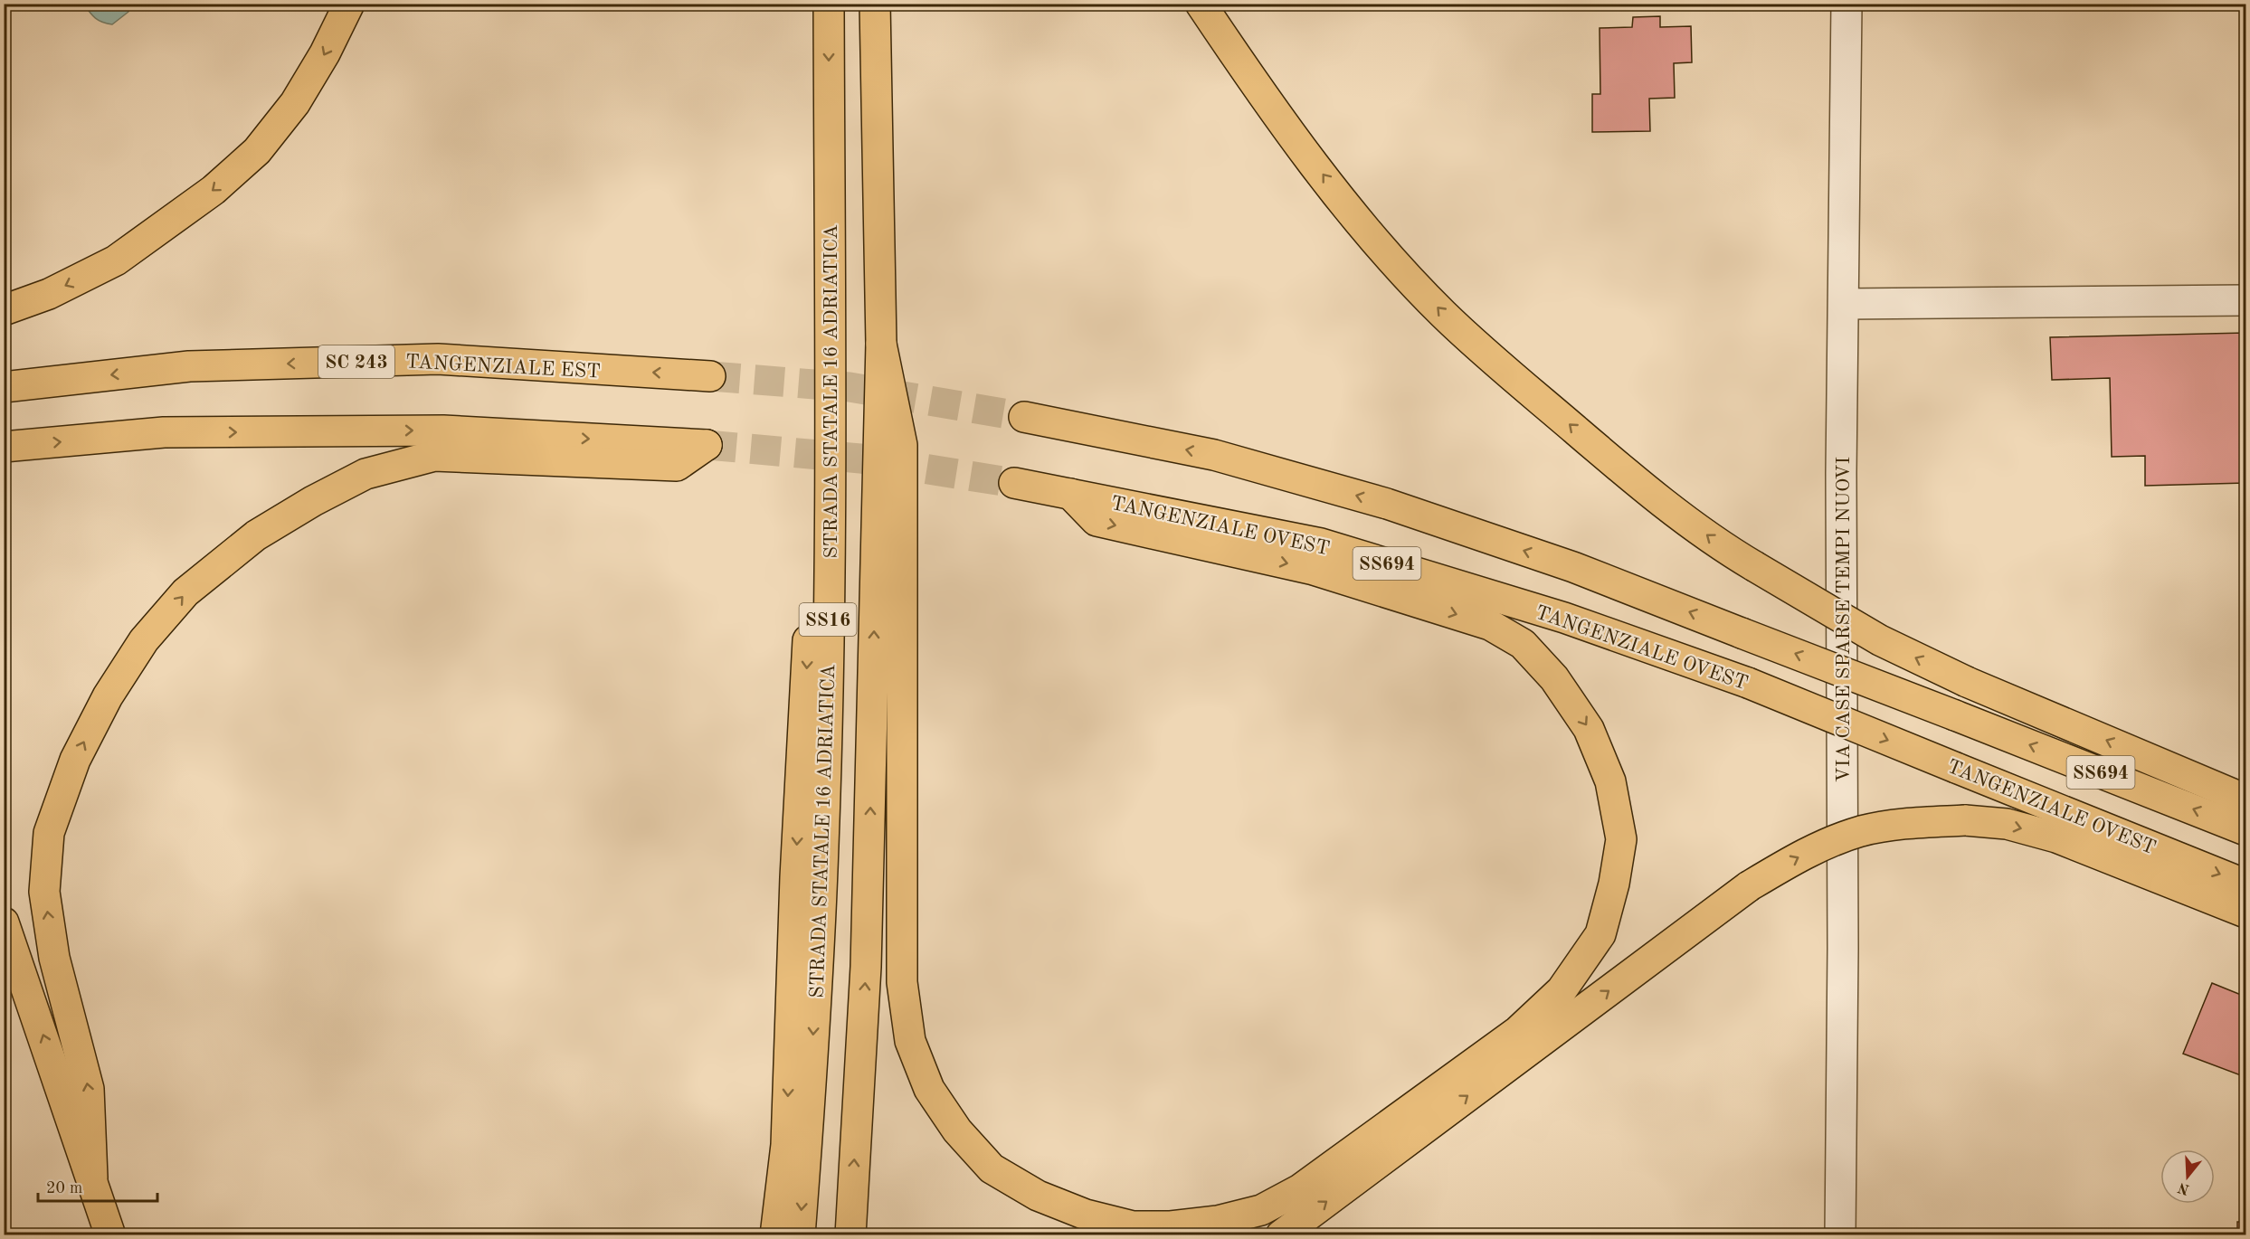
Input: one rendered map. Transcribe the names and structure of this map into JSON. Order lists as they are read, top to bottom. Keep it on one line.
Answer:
{"streets":{"main road":["SC 243","TANGENZIALE EST","STRADA STATALE 16 ADRIATICA","TANGENZIALE OVEST","SS694","SS16"],"street":["VIA CASE SPARSE TEMPI NUOVI"]},"one_way":["TANGENZIALE EST"],"scale_bar":"20 m","north":"bottom"}
